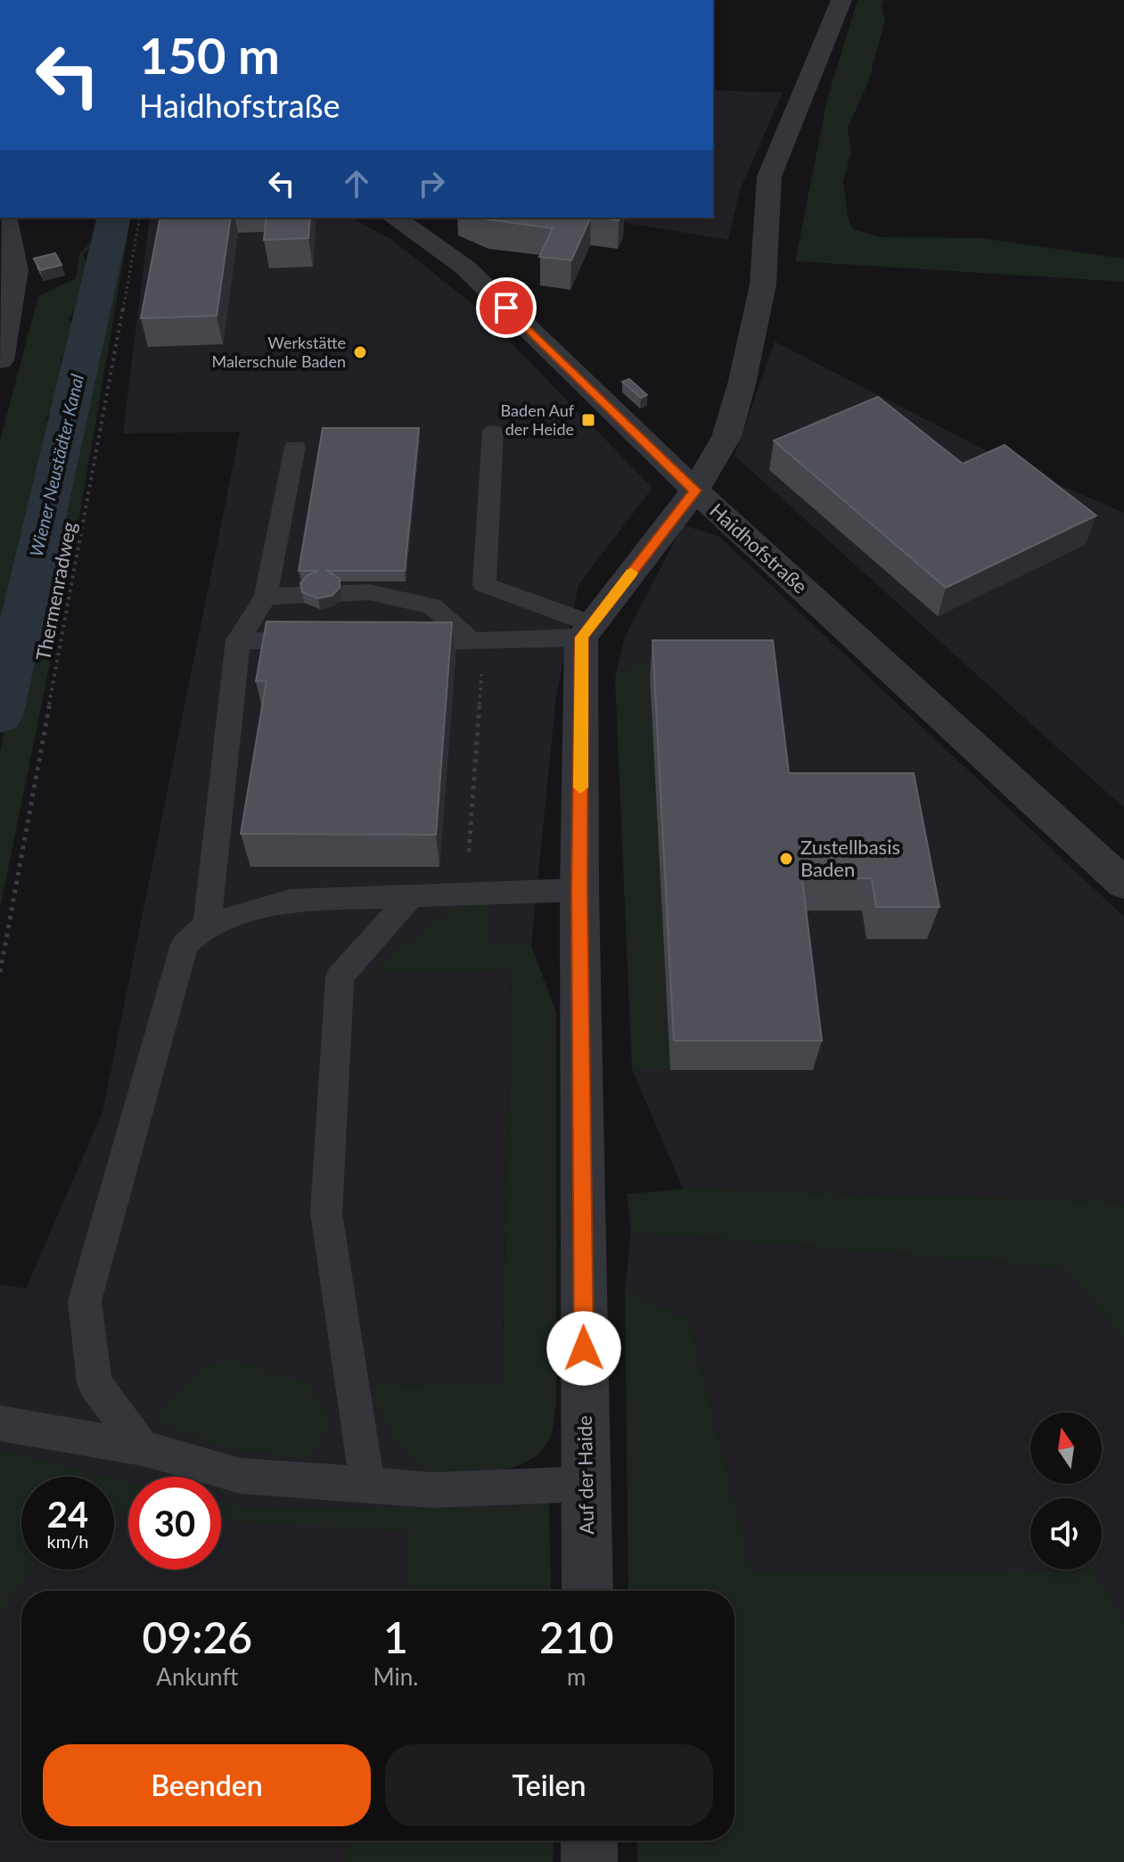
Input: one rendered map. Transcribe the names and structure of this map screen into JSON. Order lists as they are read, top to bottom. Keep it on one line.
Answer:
{"streets":{"street":["Haidhofstraße","Auf der Haide"],"path":["Thermenradweg"]},"water":["Wiener Neustädter Kanal"],"places":{"other":["Werkstätte Malerschule Baden","Zustellbasis Baden"],"transit":["Baden Auf der Heide"]},"north":"top","page":{"turn":["150 m","Haidhofstraße"],"speed":"24 km/h","limit":"30","eta":["09:26","Ankunft","1","Min.","210","m"],"buttons":["Beenden","Teilen"]}}
